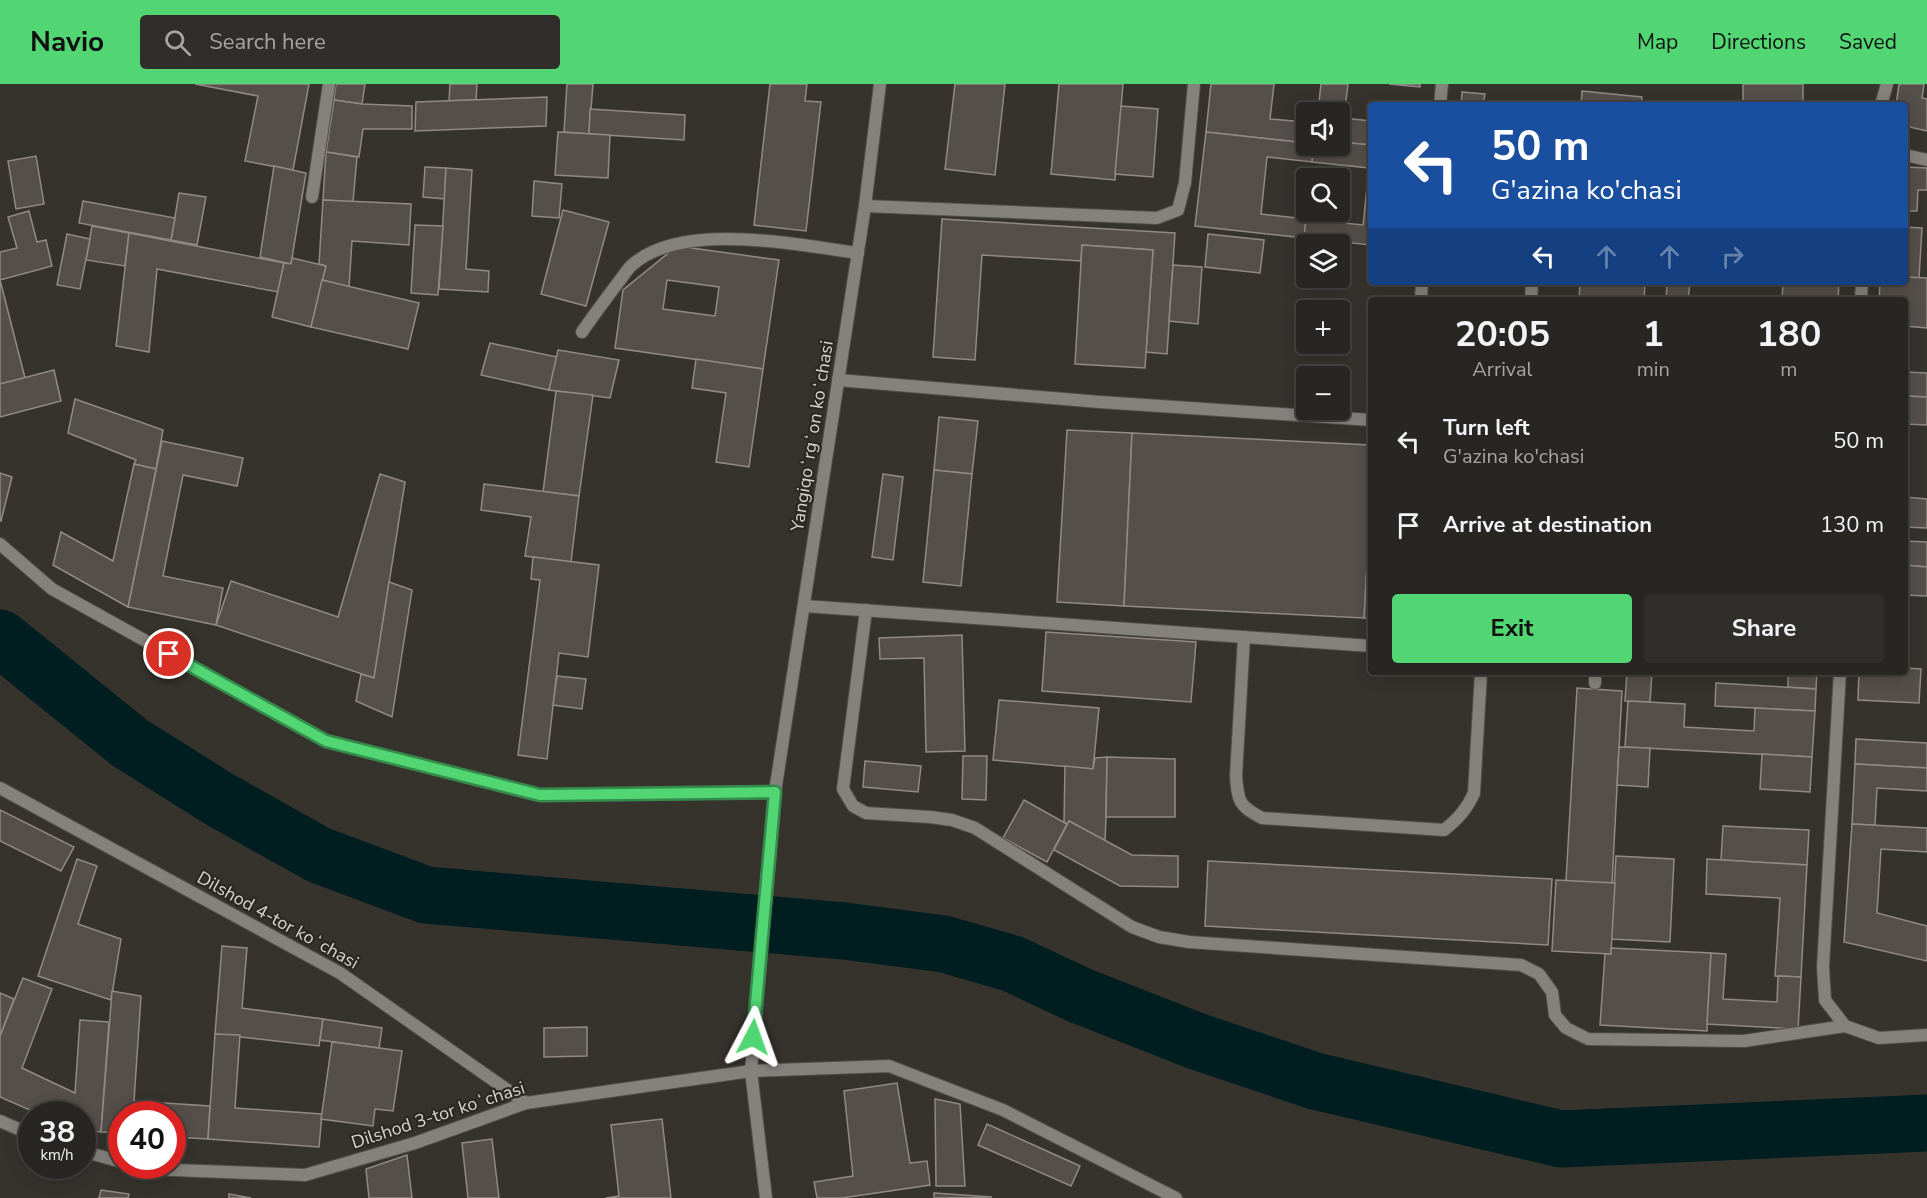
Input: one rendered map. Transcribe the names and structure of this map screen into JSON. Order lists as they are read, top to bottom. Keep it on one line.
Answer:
{"streets":{"street":["Yangiqoʻrgʻon koʻchasi","Dilshod 4-tor koʻchasi","Dilshod 3-tor koʻchasi"]},"crossings":[["Yangiqoʻrgʻon koʻchasi","Dilshod 3-tor koʻchasi"],["Dilshod 4-tor koʻchasi","Dilshod 3-tor koʻchasi"]],"page":{"header":"Navio","search":"Search here","nav":["Map","Directions","Saved"],"map_buttons":["+","−"],"turn":["50 m","G'azina ko'chasi"],"eta":["20:05","Arrival","1","min","180","m"],"list":[{"name":"Turn left","note":"G'azina ko'chasi","value":"50 m"},{"name":"Arrive at destination","value":"130 m"}],"buttons":["Exit","Share"],"speed":"38 km/h","limit":"40"}}
